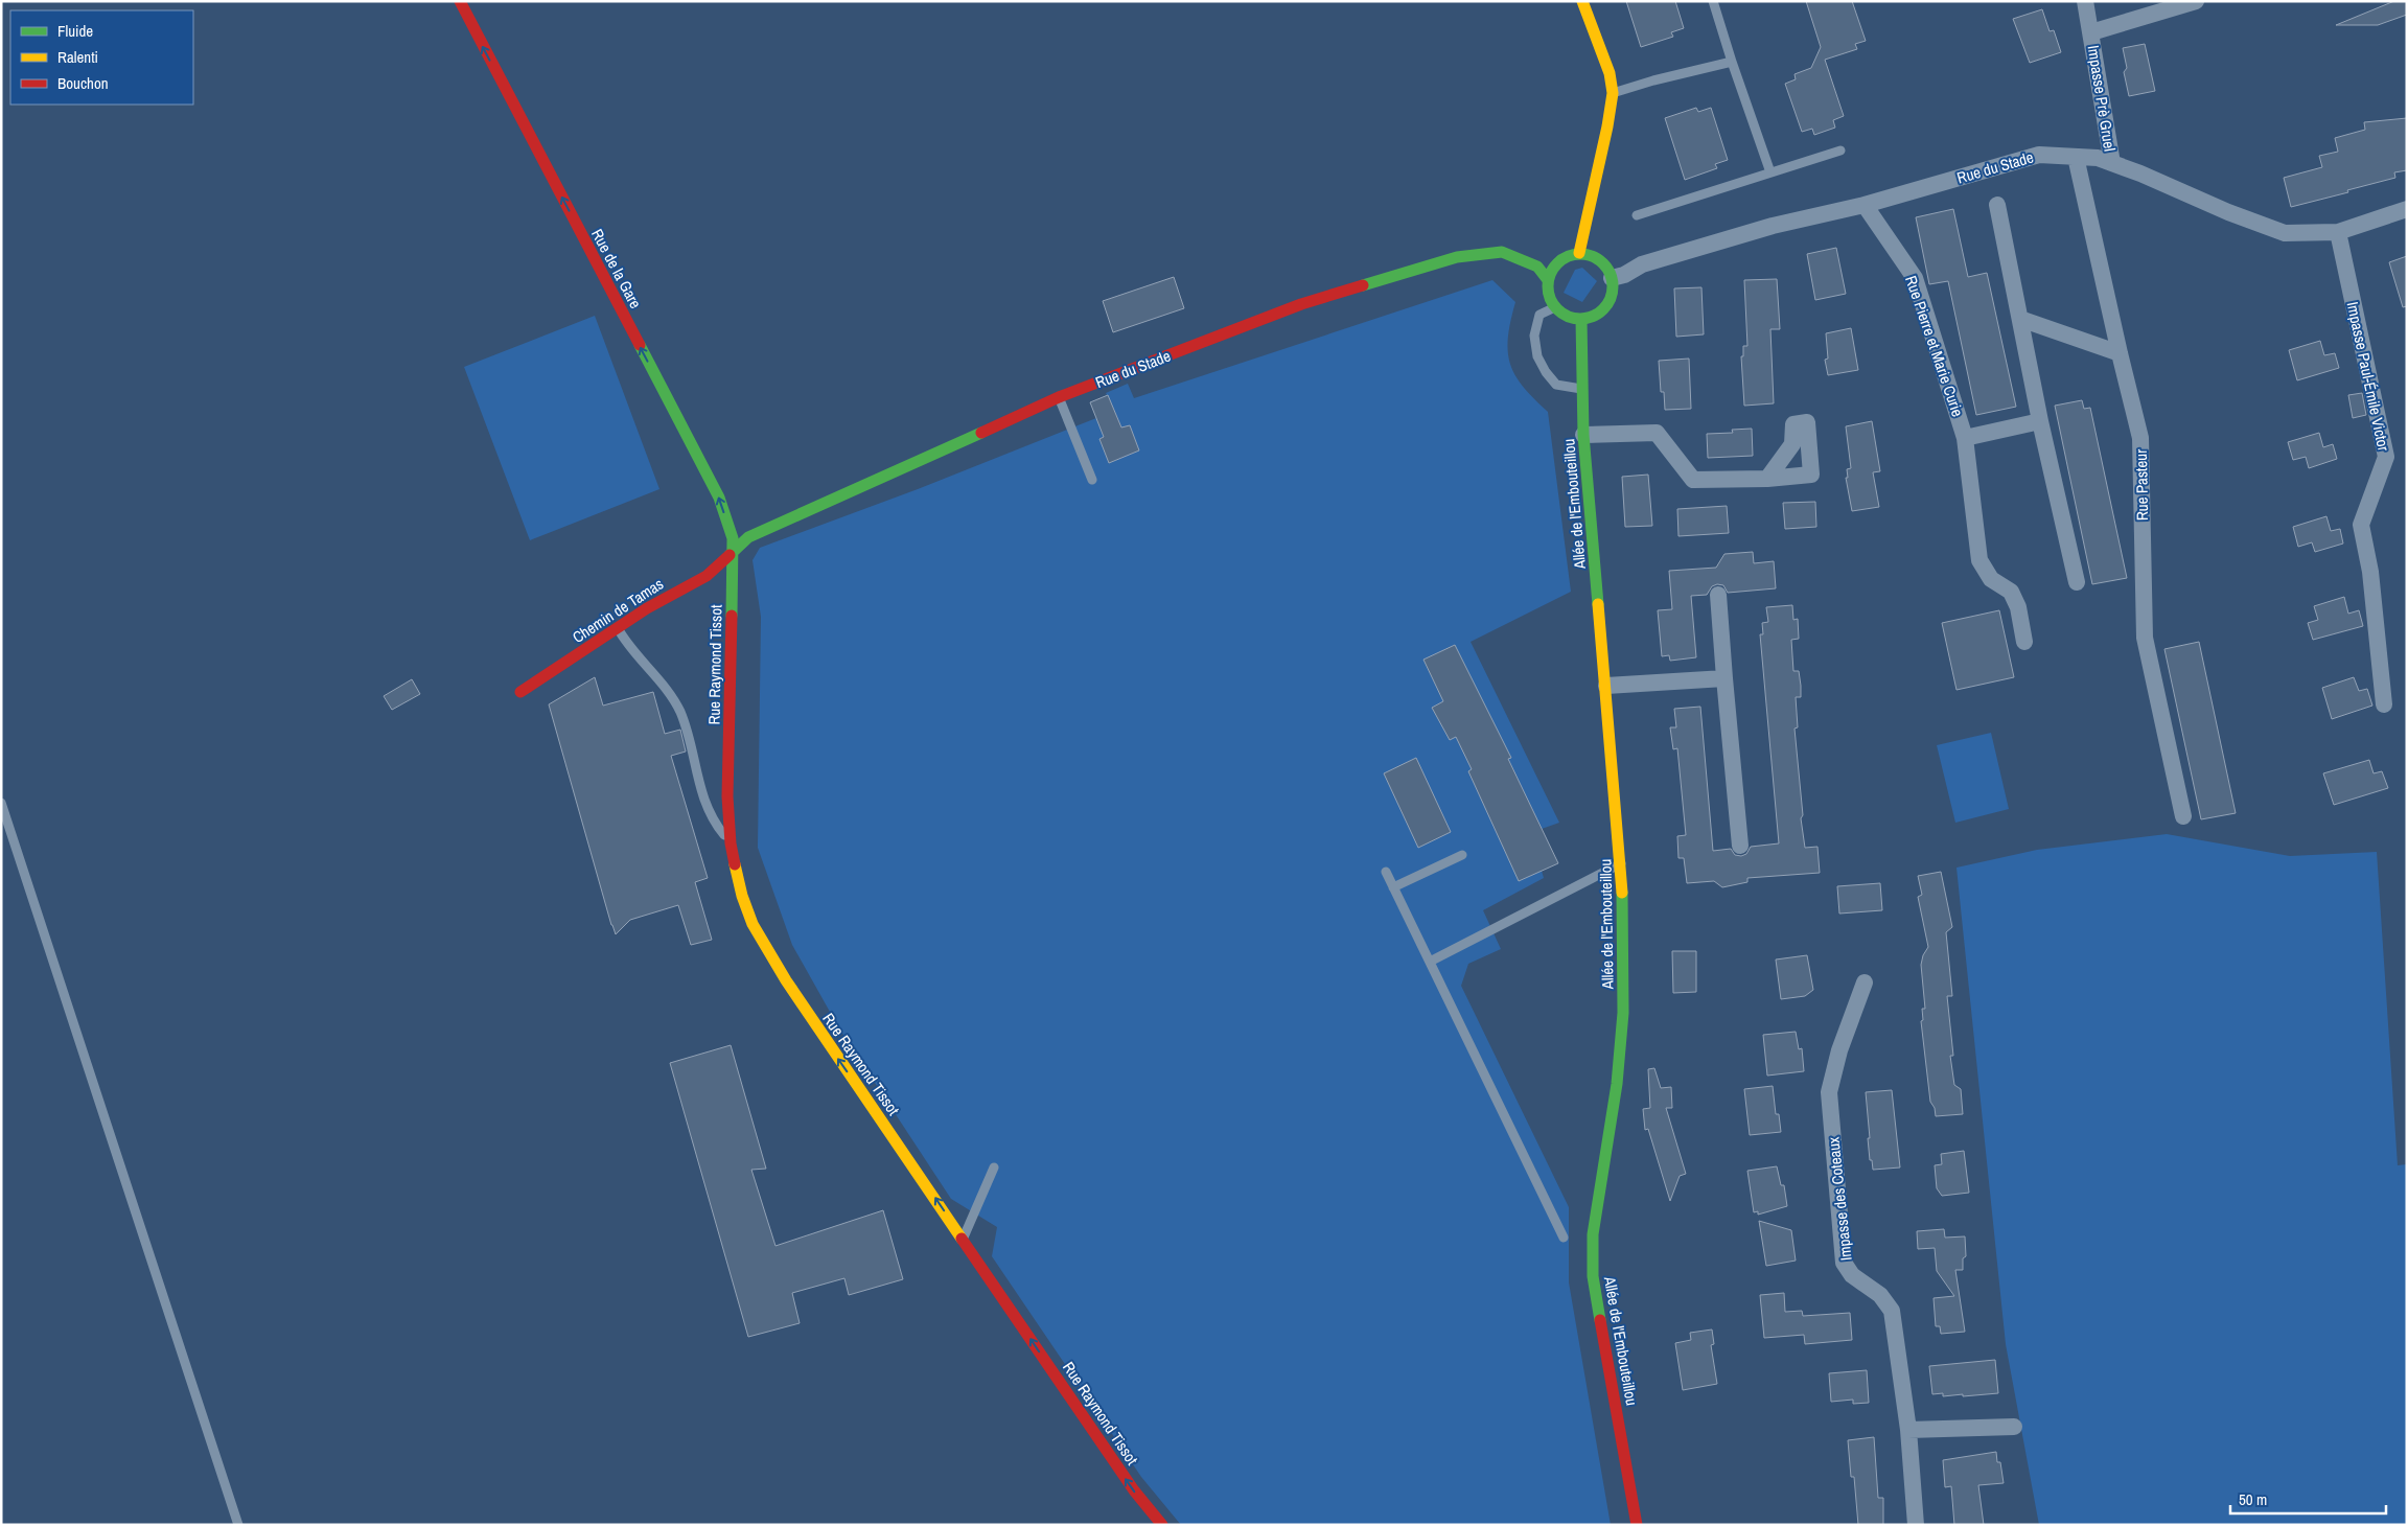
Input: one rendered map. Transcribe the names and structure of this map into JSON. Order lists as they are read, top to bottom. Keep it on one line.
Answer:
{"streets":{"street":["Impasse Prè Gruel","Rue du Stade","Rue de la Gare","Rue Pierre et Marie Curie","Impasse Paul-Émile Victor","Rue Pasteur","Allée de l'Embouteillou","Chemin de Tamas","Rue Raymond Tissot","Impasse des Coteaux"]},"crossings":[["Impasse Prè Gruel","Rue du Stade"],["Rue du Stade","Rue de la Gare"],["Rue du Stade","Rue Pierre et Marie Curie"],["Rue du Stade","Impasse Paul-Émile Victor"],["Rue du Stade","Rue Pasteur"],["Rue du Stade","Allée de l'Embouteillou"],["Rue du Stade","Chemin de Tamas"],["Rue du Stade","Rue Raymond Tissot"],["Rue de la Gare","Chemin de Tamas"],["Rue de la Gare","Rue Raymond Tissot"],["Chemin de Tamas","Rue Raymond Tissot"]],"one_way":["Rue de la Gare","Rue Raymond Tissot"],"legend":["Fluide","Ralenti","Bouchon"],"scale_bar":"50 m"}
